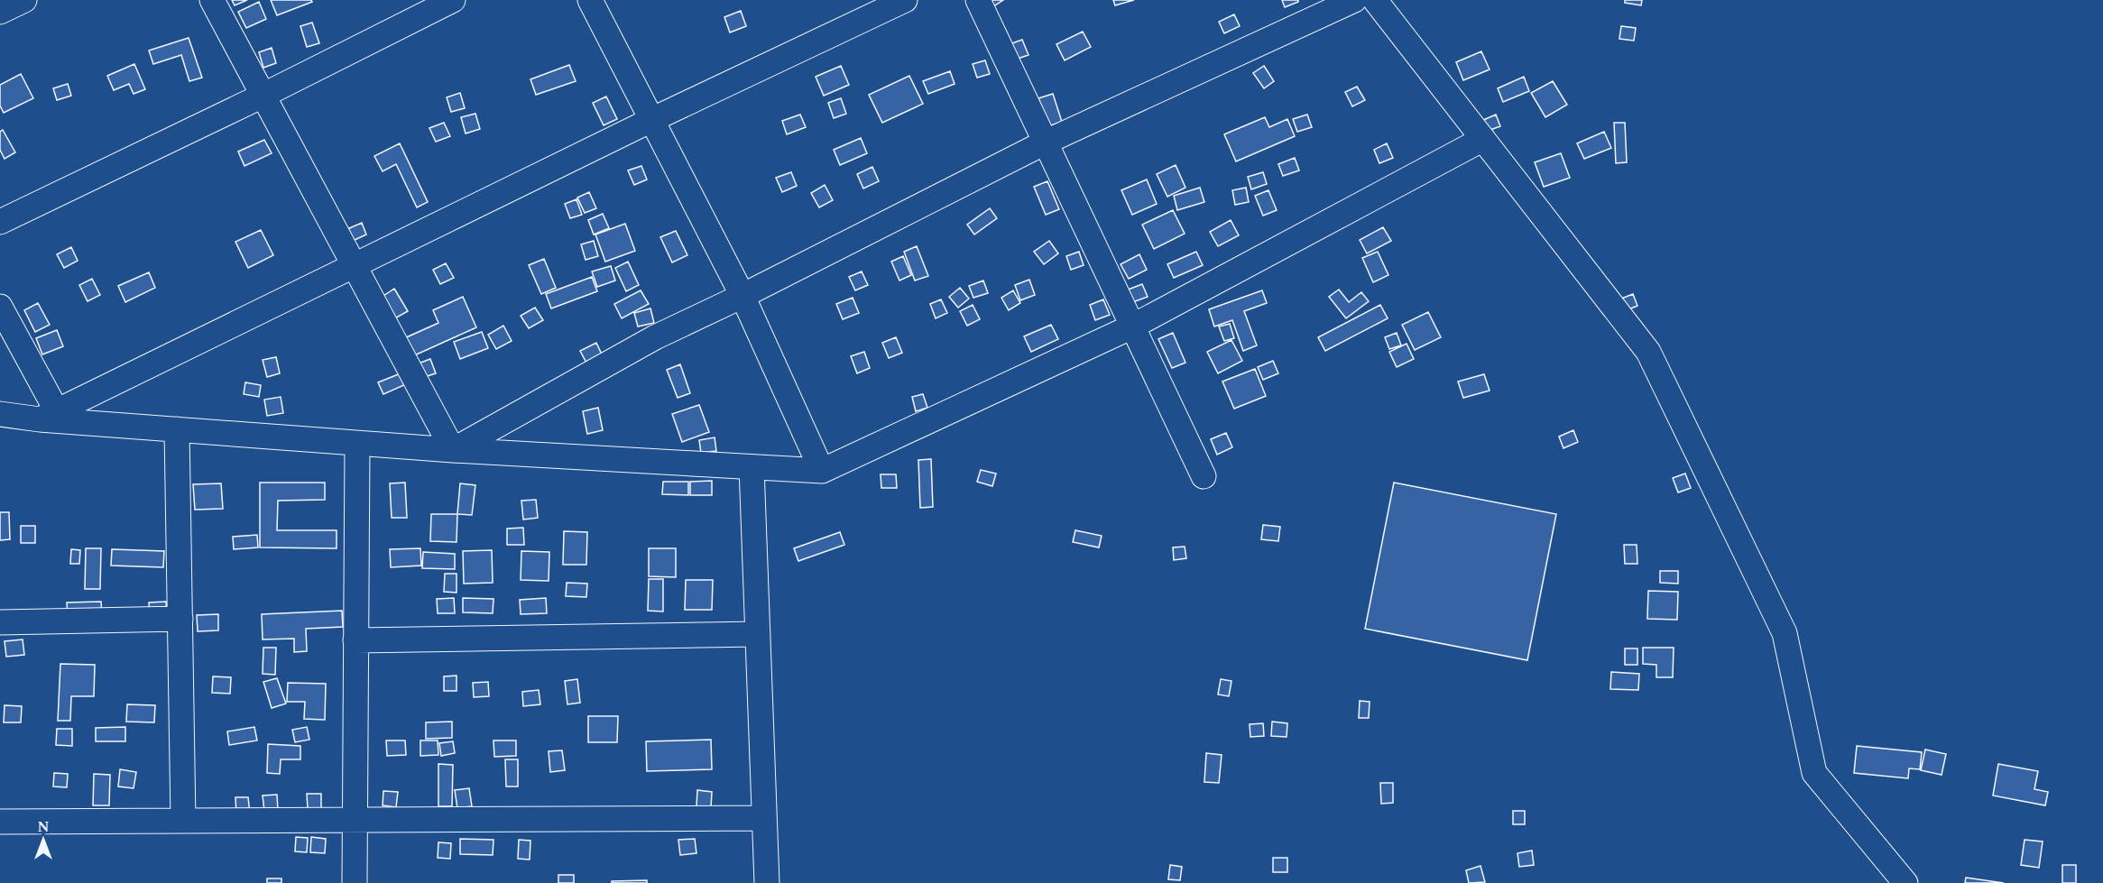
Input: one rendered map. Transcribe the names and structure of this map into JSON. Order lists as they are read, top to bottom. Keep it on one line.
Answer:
{"north":"top"}
